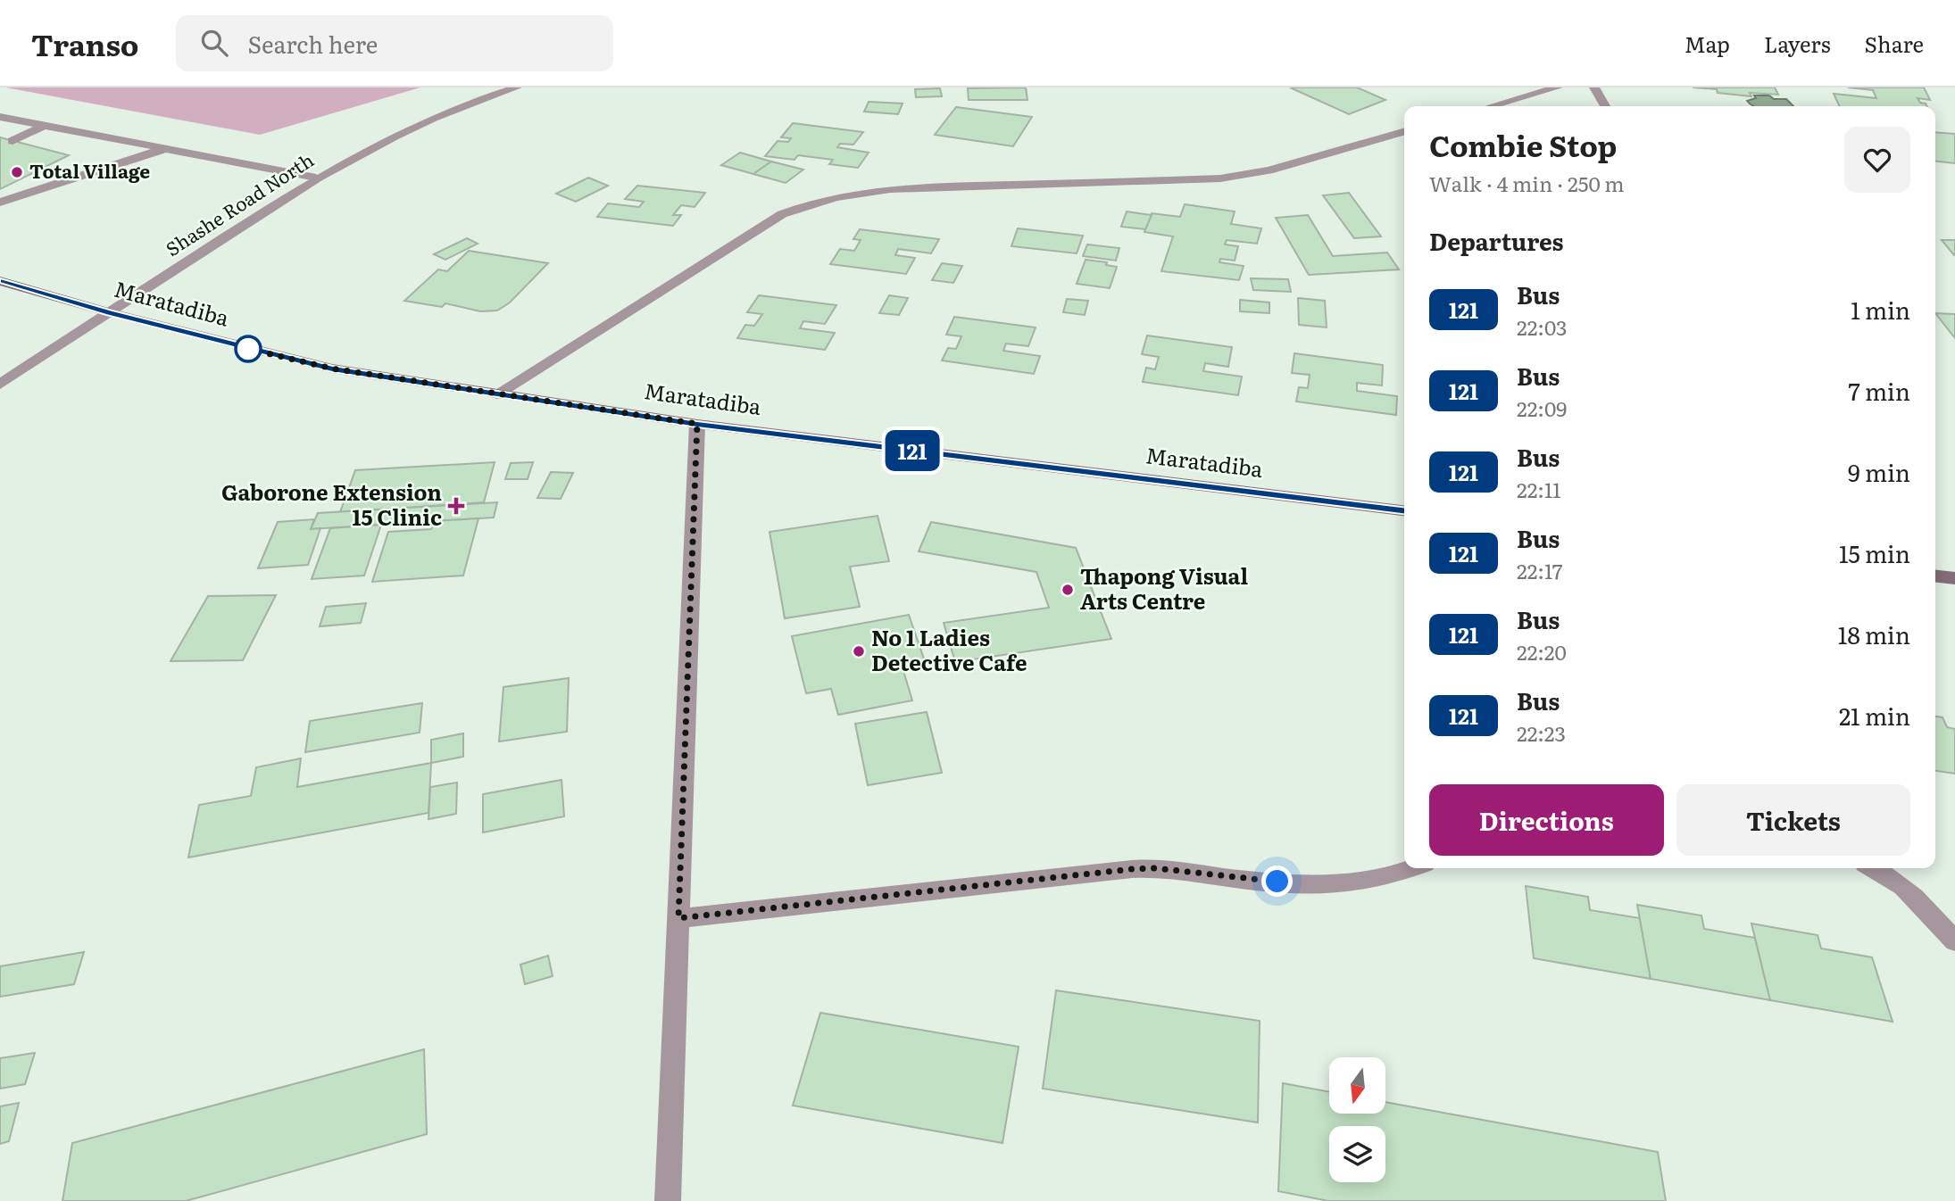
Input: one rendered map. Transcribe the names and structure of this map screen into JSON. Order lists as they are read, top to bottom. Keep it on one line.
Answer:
{"streets":{"street":["Shashe Road North","Maratadiba"]},"crossings":[["Shashe Road North","Maratadiba"]],"places":{"other":["Total Village","Thapong Visual Arts Centre","No 1 Ladies Detective Cafe"],"health":["Gaborone Extension 15 Clinic"]},"lines":["bus line 121"],"north":"bottom","page":{"header":"Transo","search":"Search here","nav":["Map","Layers","Share"],"on_map":"121","heading":[["Combie Stop","Walk · 4 min · 250 m"],"Departures"],"list":[{"mark":"121","name":"Bus","note":"22:03","value":"1 min"},{"mark":"121","name":"Bus","note":"22:09","value":"7 min"},{"mark":"121","name":"Bus","note":"22:11","value":"9 min"},{"mark":"121","name":"Bus","note":"22:17","value":"15 min"},{"mark":"121","name":"Bus","note":"22:20","value":"18 min"},{"mark":"121","name":"Bus","note":"22:23","value":"21 min"}],"buttons":["Directions","Tickets"]}}
